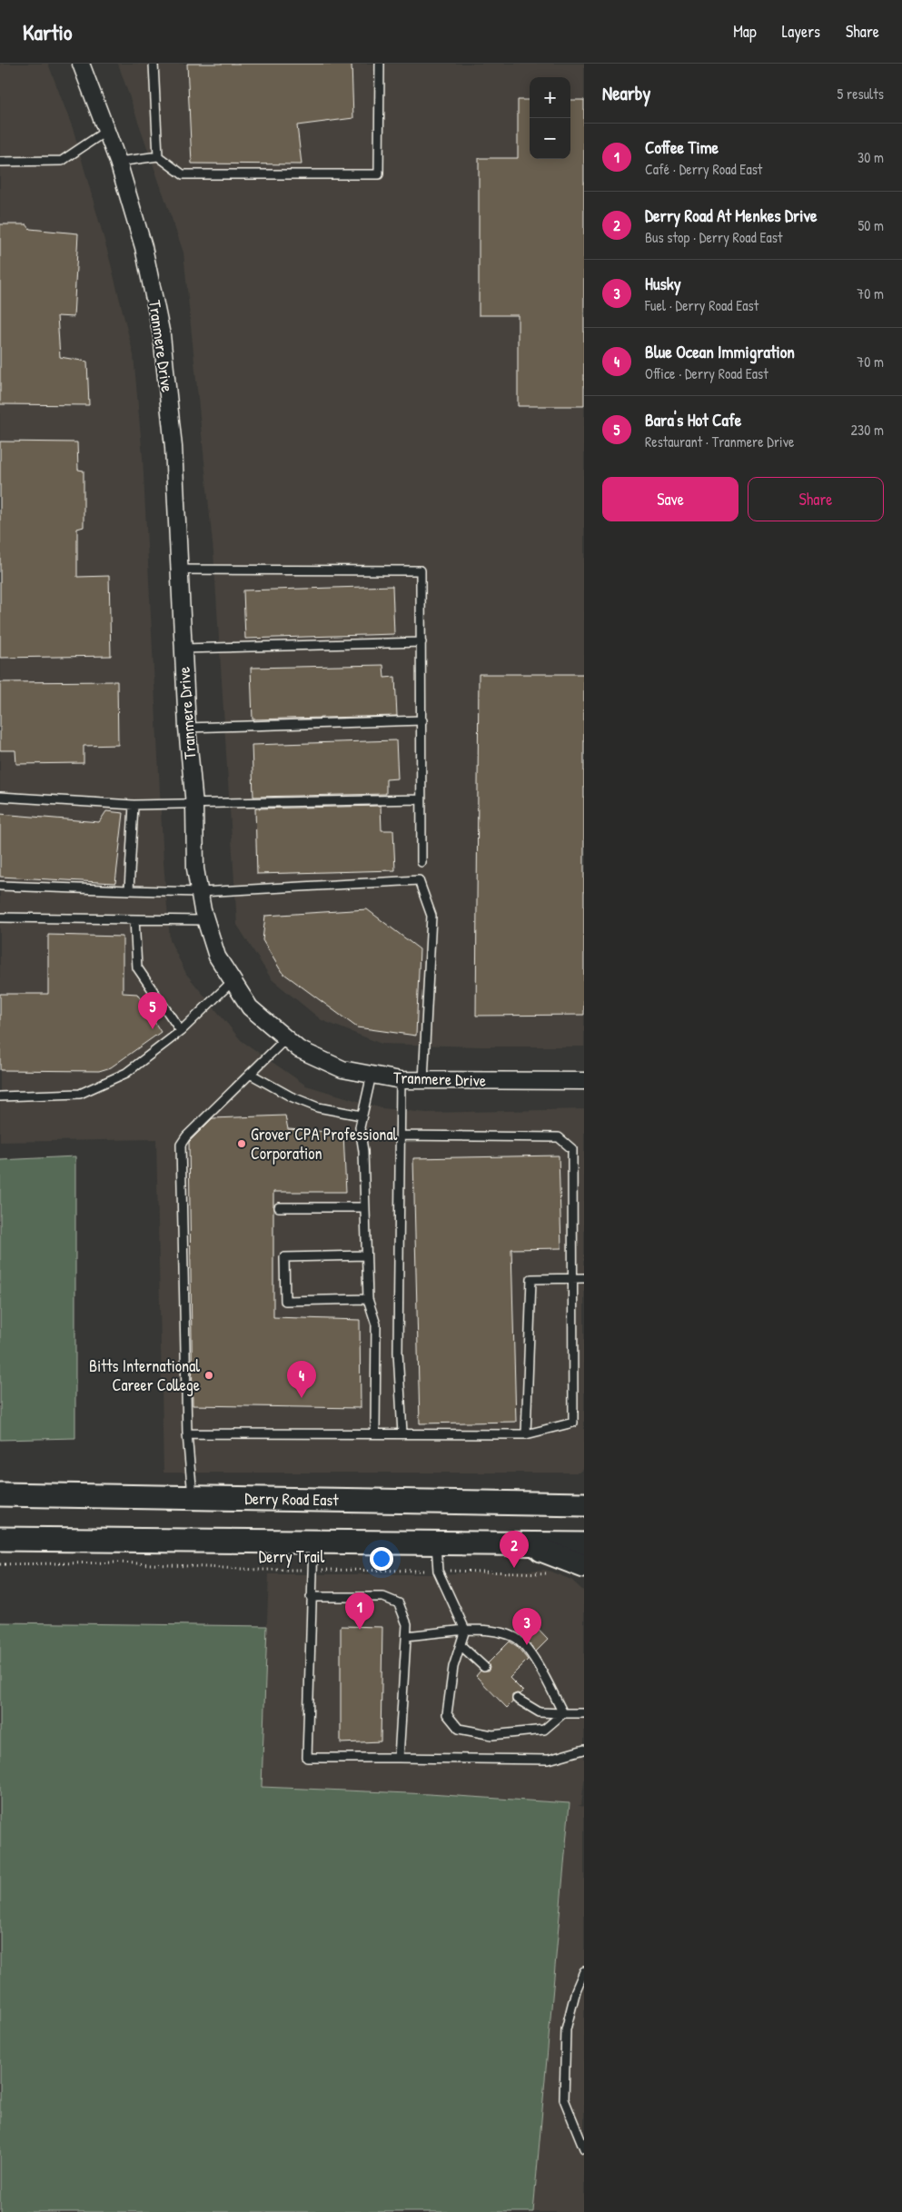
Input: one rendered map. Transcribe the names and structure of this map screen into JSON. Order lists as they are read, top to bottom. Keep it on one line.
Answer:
{"streets":{"main road":["Derry Road East"],"street":["Tranmere Drive"],"path":["Derry Trail"]},"places":["Grover CPA Professional Corporation","Bitts International Career College"],"page":{"header":"Kartio","nav":["Map","Layers","Share"],"heading":["Nearby","5 results"],"map_buttons":["+","−"],"list":[{"mark":"1","name":"Coffee Time","note":"Café · Derry Road East","value":"30 m"},{"mark":"2","name":"Derry Road At Menkes Drive","note":"Bus stop · Derry Road East","value":"50 m"},{"mark":"3","name":"Husky","note":"Fuel · Derry Road East","value":"70 m"},{"mark":"4","name":"Blue Ocean Immigration","note":"Office · Derry Road East","value":"70 m"},{"mark":"5","name":"Bara's Hot Cafe","note":"Restaurant · Tranmere Drive","value":"230 m"}],"buttons":["Save","Share"],"pins":["5","4","2","1","3"]}}
